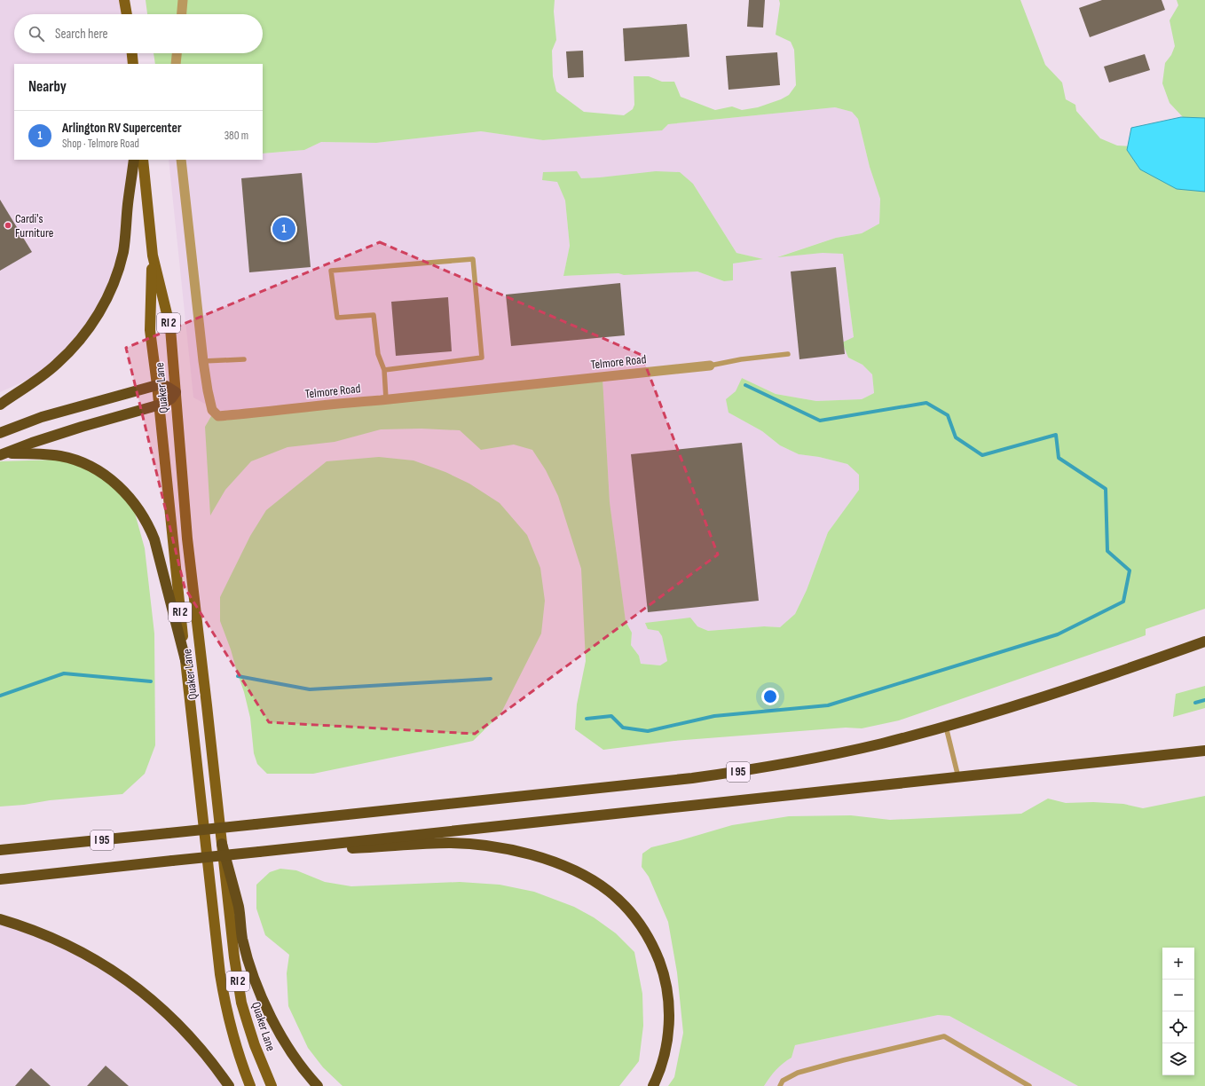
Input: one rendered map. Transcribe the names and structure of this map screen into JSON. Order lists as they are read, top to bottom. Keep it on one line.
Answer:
{"streets":{"highway":["I 95"],"main road":["RI 2","Quaker Lane"],"street":["Telmore Road"]},"places":["Cardi's Furniture"],"page":{"search":"Search here","heading":"Nearby","list":[{"mark":"1","name":"Arlington RV Supercenter","note":"Shop · Telmore Road","value":"380 m"}],"pins":"1","map_buttons":["+","−"]}}
